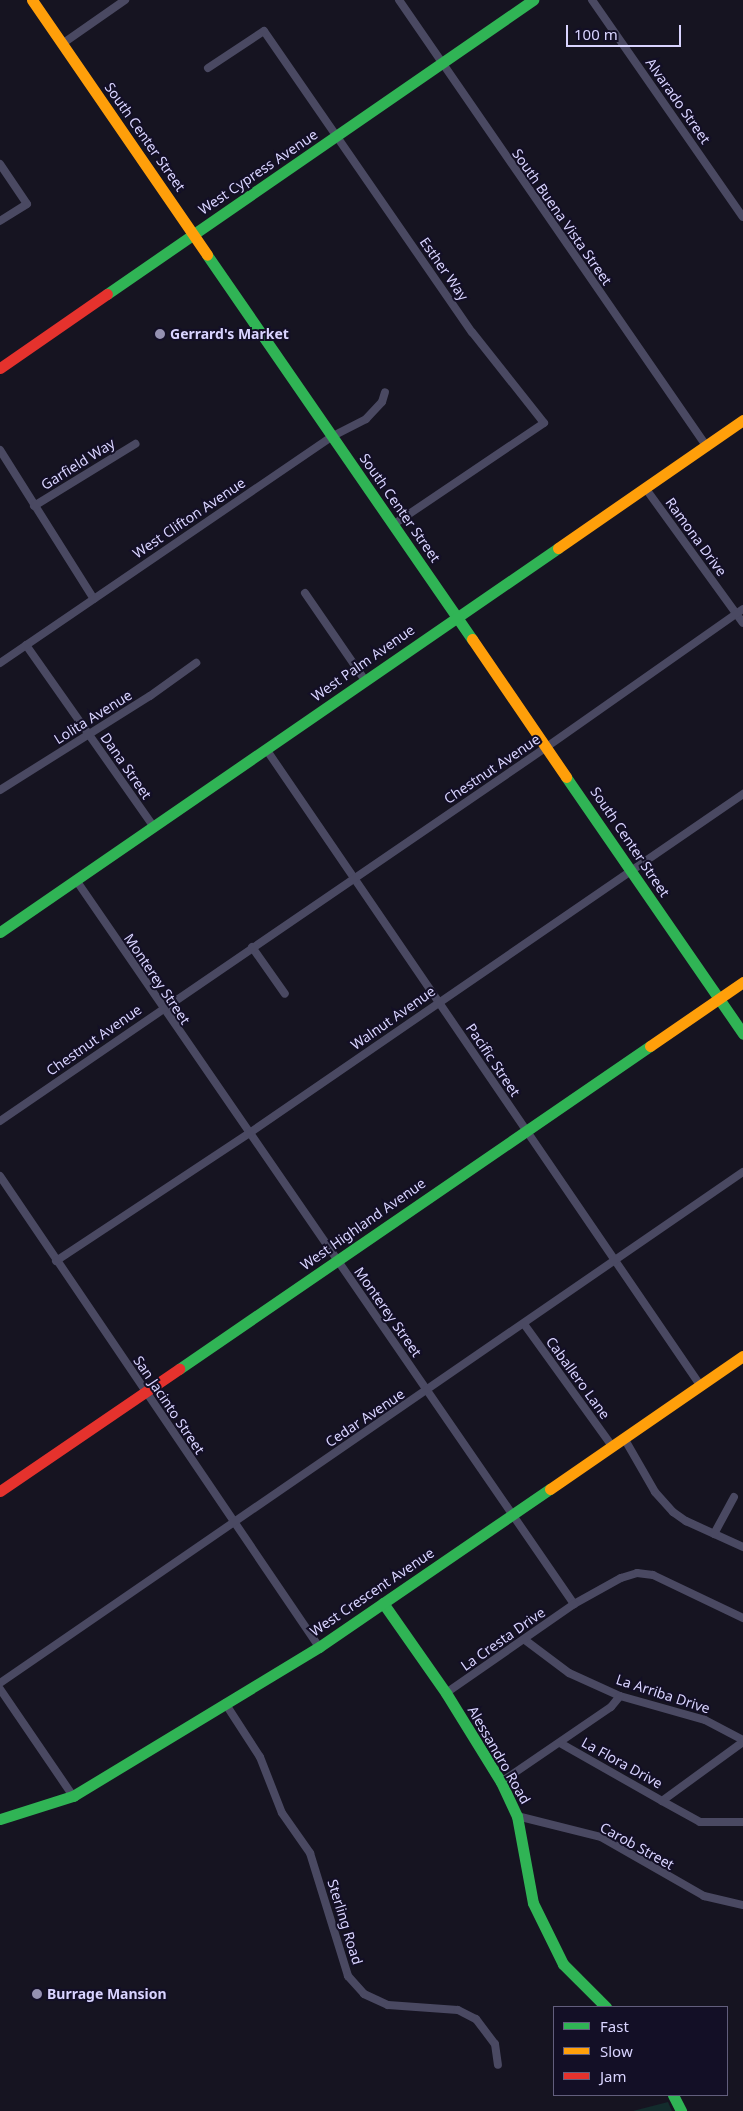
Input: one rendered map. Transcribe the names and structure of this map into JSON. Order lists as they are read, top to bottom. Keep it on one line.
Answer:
{"streets":{"street":["Alvarado Street","South Center Street","West Cypress Avenue","South Buena Vista Street","Esther Way","Garfield Way","West Clifton Avenue","Ramona Drive","West Palm Avenue","Lolita Avenue","Dana Street","Chestnut Avenue","Monterey Street","Walnut Avenue","Pacific Street","West Highland Avenue","Caballero Lane","San Jacinto Street","Cedar Avenue","West Crescent Avenue","La Cresta Drive","La Arriba Drive","Alessandro Road","La Flora Drive","Carob Street","Sterling Road"]},"crossings":[["South Center Street","West Cypress Avenue"],["South Center Street","Esther Way"],["South Center Street","West Clifton Avenue"],["South Center Street","West Palm Avenue"],["South Center Street","Chestnut Avenue"],["South Center Street","Walnut Avenue"],["South Center Street","West Highland Avenue"],["West Cypress Avenue","South Buena Vista Street"],["West Cypress Avenue","Esther Way"],["South Buena Vista Street","West Palm Avenue"],["Garfield Way","West Clifton Avenue"],["West Clifton Avenue","Dana Street"],["Ramona Drive","West Palm Avenue"],["Ramona Drive","Chestnut Avenue"],["West Palm Avenue","Dana Street"],["West Palm Avenue","Monterey Street"],["West Palm Avenue","Pacific Street"],["Lolita Avenue","Dana Street"],["Chestnut Avenue","Monterey Street"],["Chestnut Avenue","Pacific Street"],["Monterey Street","Walnut Avenue"],["Monterey Street","West Highland Avenue"],["Monterey Street","Cedar Avenue"],["Monterey Street","West Crescent Avenue"],["Monterey Street","La Cresta Drive"],["Walnut Avenue","Pacific Street"],["Walnut Avenue","San Jacinto Street"],["Pacific Street","West Highland Avenue"],["Pacific Street","Cedar Avenue"],["Pacific Street","West Crescent Avenue"],["West Highland Avenue","San Jacinto Street"],["Caballero Lane","Cedar Avenue"],["Caballero Lane","West Crescent Avenue"],["San Jacinto Street","Cedar Avenue"],["San Jacinto Street","West Crescent Avenue"],["West Crescent Avenue","Alessandro Road"],["West Crescent Avenue","Sterling Road"],["La Cresta Drive","La Arriba Drive"],["La Cresta Drive","Alessandro Road"],["La Arriba Drive","La Flora Drive"],["Alessandro Road","Carob Street"]],"places":["Gerrard's Market","Burrage Mansion"],"legend":["Fast","Slow","Jam"],"scale_bar":"100 m"}
